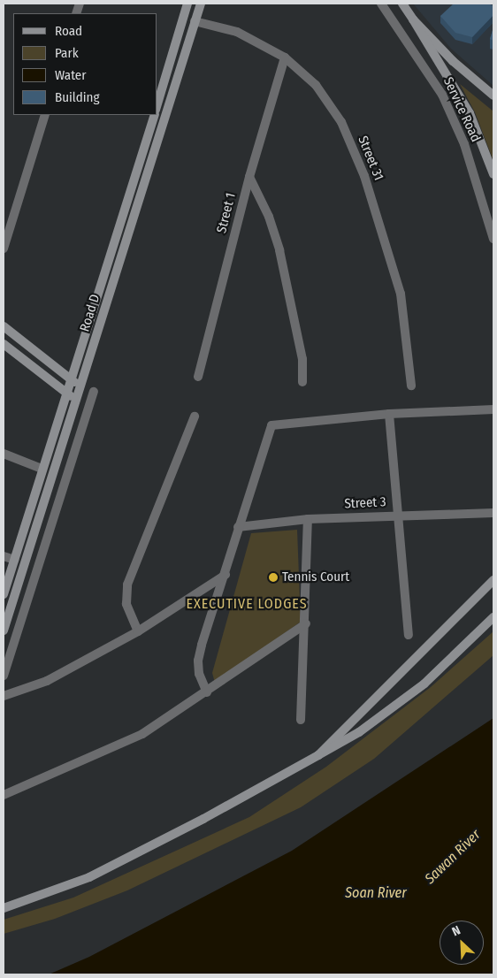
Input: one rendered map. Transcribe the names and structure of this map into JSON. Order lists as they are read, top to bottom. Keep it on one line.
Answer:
{"streets":{"street":["Service Road","Street 31","Street 1","Road D","Street 3"]},"crossings":[["Street 31","Street 1"],["Street 31","Road D"]],"districts":["EXECUTIVE LODGES"],"water":["Sawan River","Soan River"],"places":["Tennis Court"],"legend":["Road","Park","Water","Building"],"north":"top left"}
